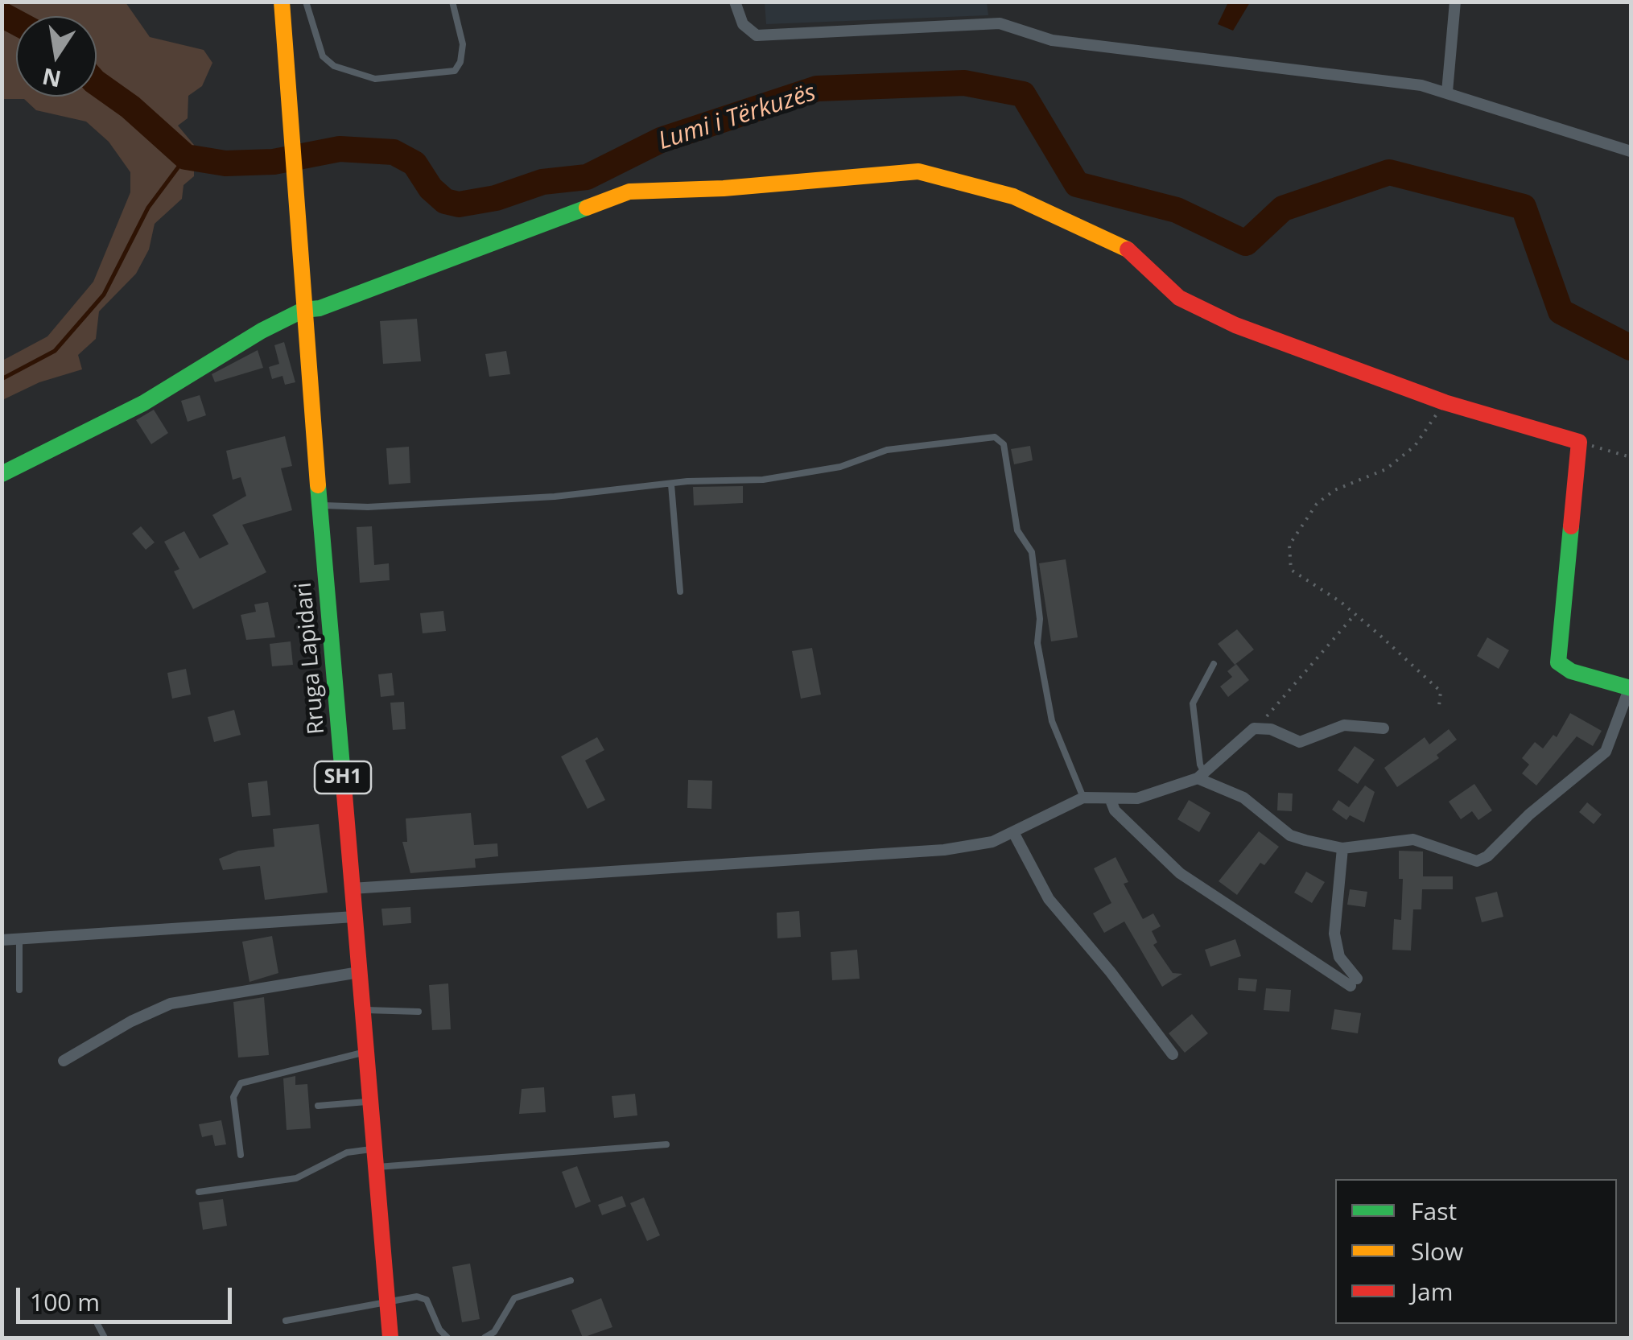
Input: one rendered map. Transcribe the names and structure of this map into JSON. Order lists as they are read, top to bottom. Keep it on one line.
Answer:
{"streets":{"street":["Rruga Lapidari","SH1"]},"water":["Lumi i Tërkuzës"],"legend":["Fast","Slow","Jam"],"scale_bar":"100 m","north":"bottom"}
